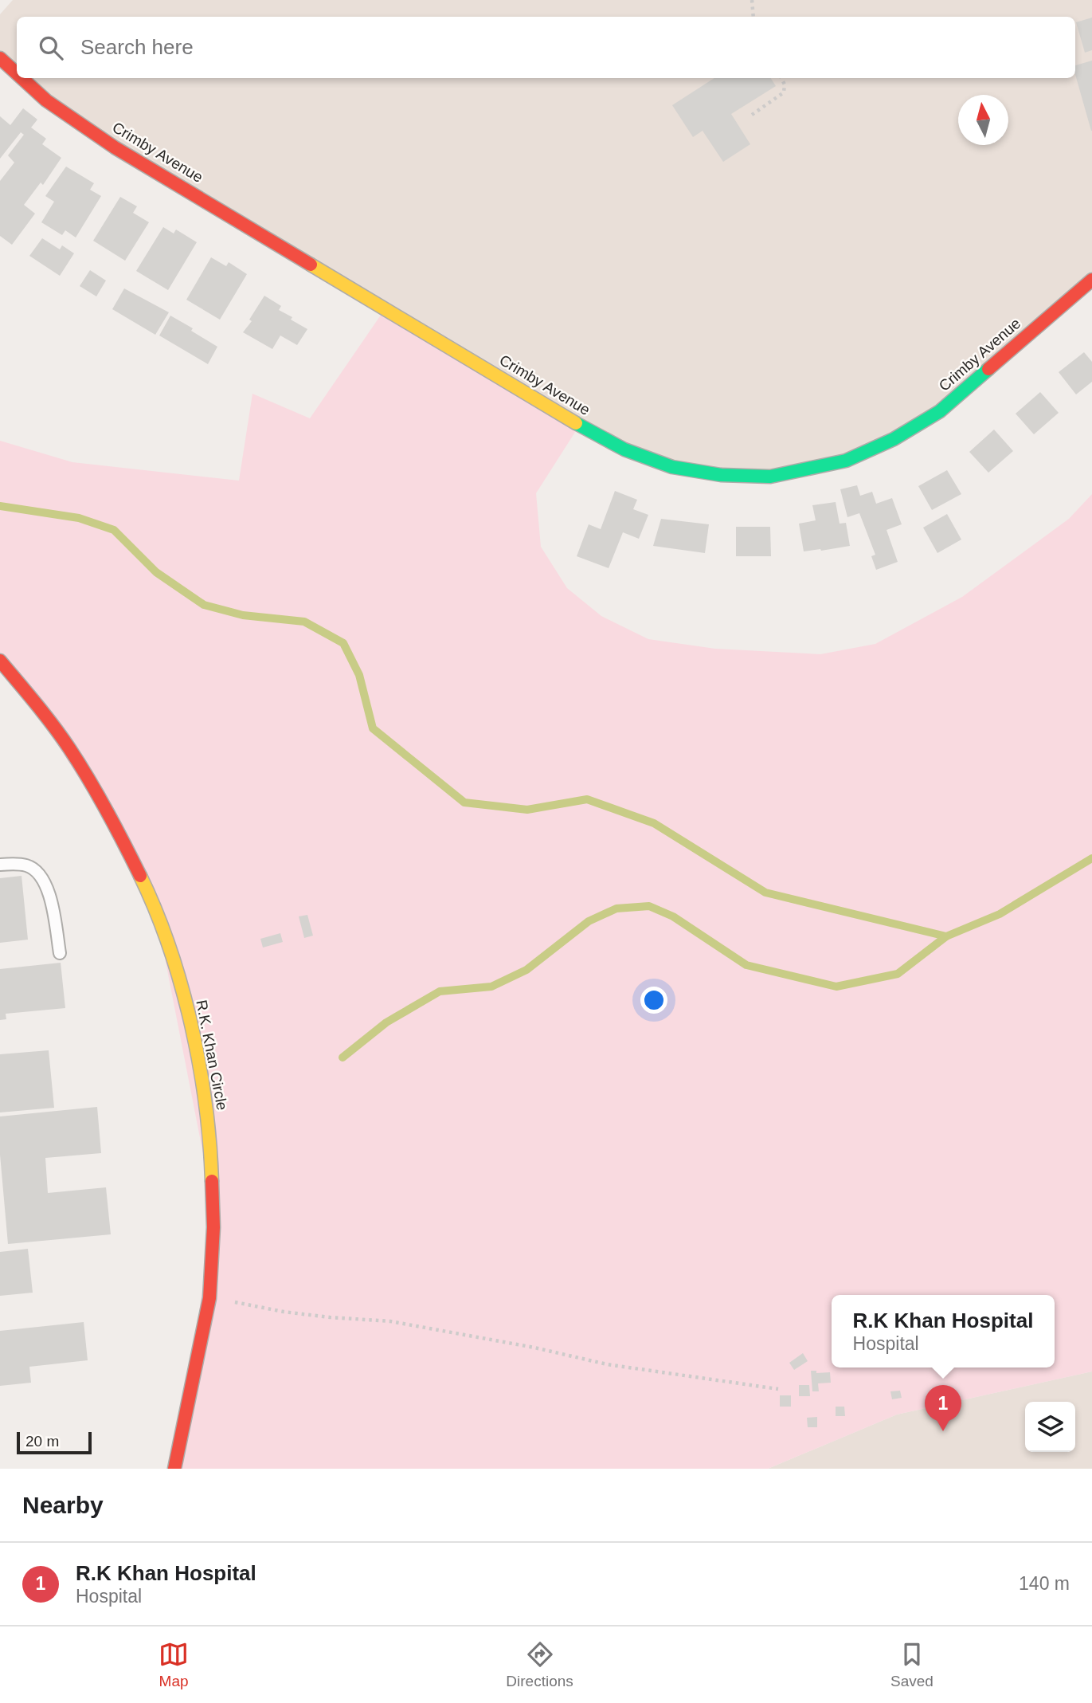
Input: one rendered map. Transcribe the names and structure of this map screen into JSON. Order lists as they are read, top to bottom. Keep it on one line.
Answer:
{"streets":{"street":["Crimby Avenue","R.K. Khan Circle"]},"scale_bar":"20 m","north":"top","page":{"search":"Search here","popup":["R.K Khan Hospital","Hospital"],"pins":"1","scale":"20 m","heading":"Nearby","list":[{"mark":"1","name":"R.K Khan Hospital","note":"Hospital","value":"140 m"}],"nav":["Map","Directions","Saved"]}}
